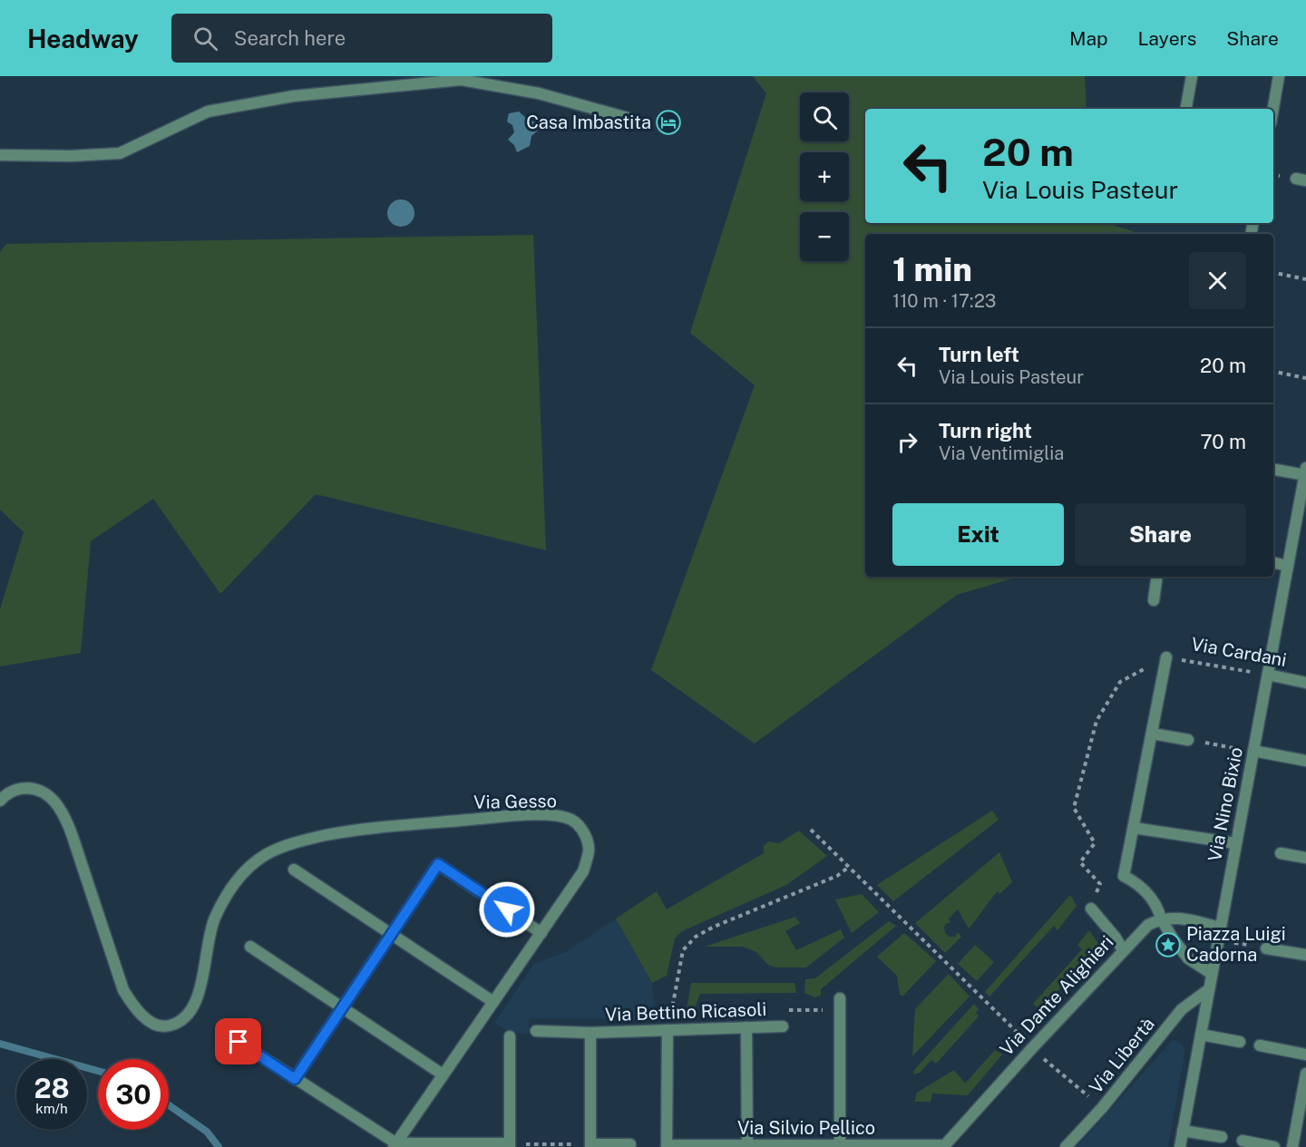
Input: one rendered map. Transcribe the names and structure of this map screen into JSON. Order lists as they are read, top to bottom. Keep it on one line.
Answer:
{"streets":{"street":["Via Cardani","Via Gesso","Via Nino Bixio","Via Dante Alighieri","Via Bettino Ricasoli","Via Libertà","Via Silvio Pellico"]},"crossings":[["Via Cardani","Via Nino Bixio"],["Via Nino Bixio","Via Libertà"],["Via Dante Alighieri","Via Silvio Pellico"]],"places":{"hotel":["Casa Imbastita"],"place":["Piazza Luigi Cadorna"]},"page":{"header":"Headway","search":"Search here","nav":["Map","Layers","Share"],"map_buttons":["+","−"],"turn":["20 m","Via Louis Pasteur"],"heading":["1 min","110 m · 17:23"],"list":[{"name":"Turn left","note":"Via Louis Pasteur","value":"20 m"},{"name":"Turn right","note":"Via Ventimiglia","value":"70 m"}],"buttons":["Exit","Share"],"speed":"28 km/h","limit":"30"}}
